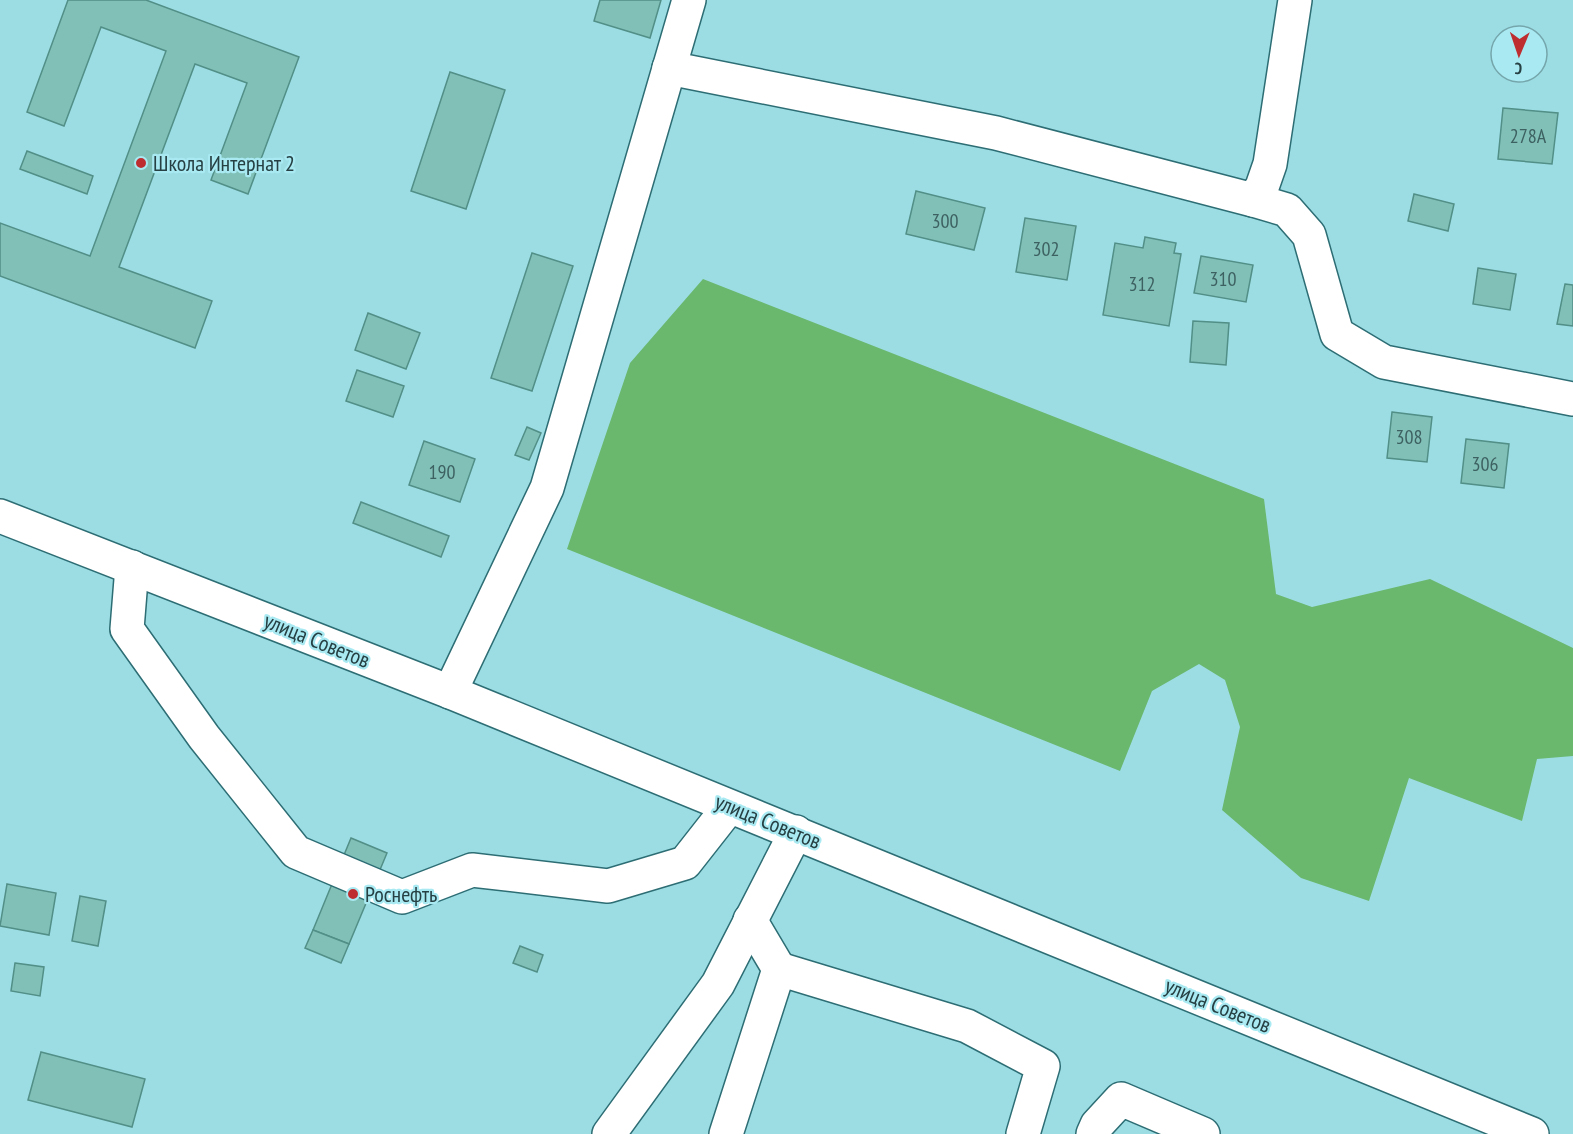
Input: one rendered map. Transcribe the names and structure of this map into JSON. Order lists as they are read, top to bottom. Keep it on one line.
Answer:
{"streets":{"street":["улица Советов"]},"places":["Школа Интернат 2","Роснефть"],"house_numbers":["278А","300","302","310","312","308","306","190"],"north":"bottom"}
